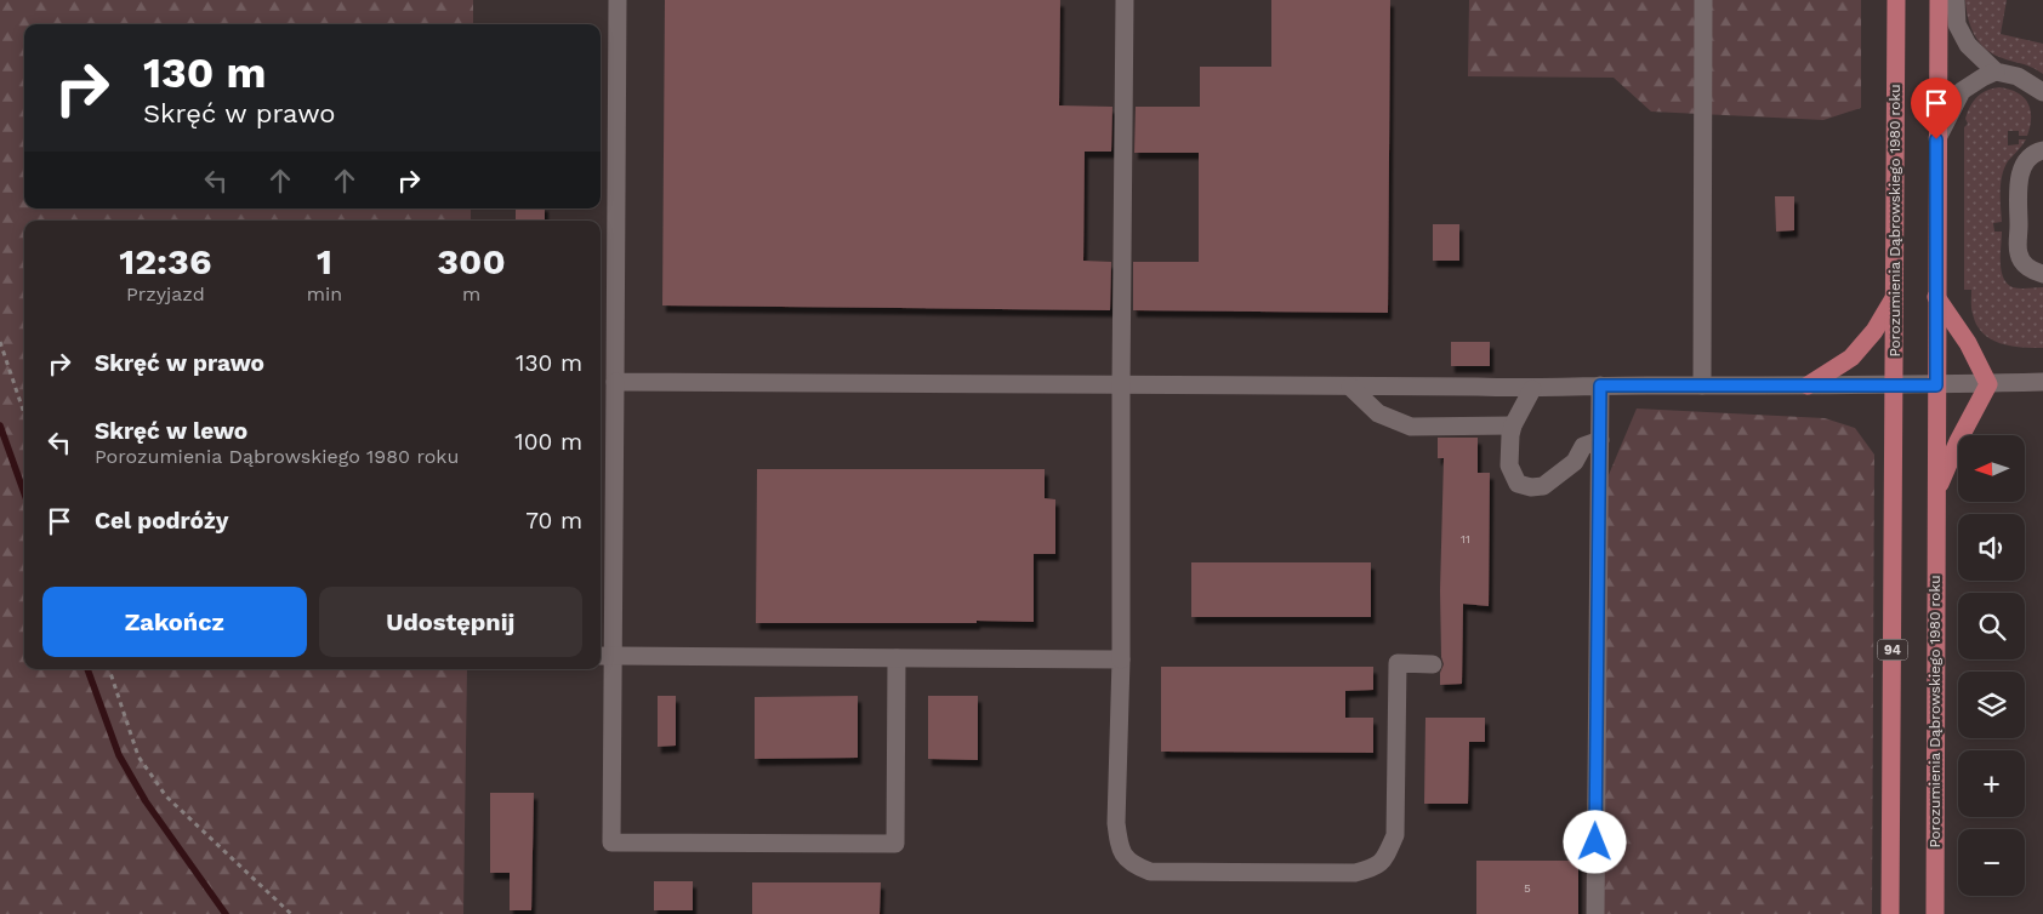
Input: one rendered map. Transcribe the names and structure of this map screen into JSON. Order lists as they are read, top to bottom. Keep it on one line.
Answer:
{"streets":{"main road":["Porozumienia Dąbrowskiego 1980 roku","94"]},"house_numbers":["11","5"],"north":"left","page":{"turn":["130 m","Skręć w prawo"],"eta":["12:36","Przyjazd","1","min","300","m"],"list":[{"name":"Skręć w prawo","value":"130 m"},{"name":"Skręć w lewo","note":"Porozumienia Dąbrowskiego 1980 roku","value":"100 m"},{"name":"Cel podróży","value":"70 m"}],"map_buttons":["+","−"],"buttons":["Zakończ","Udostępnij"]}}
